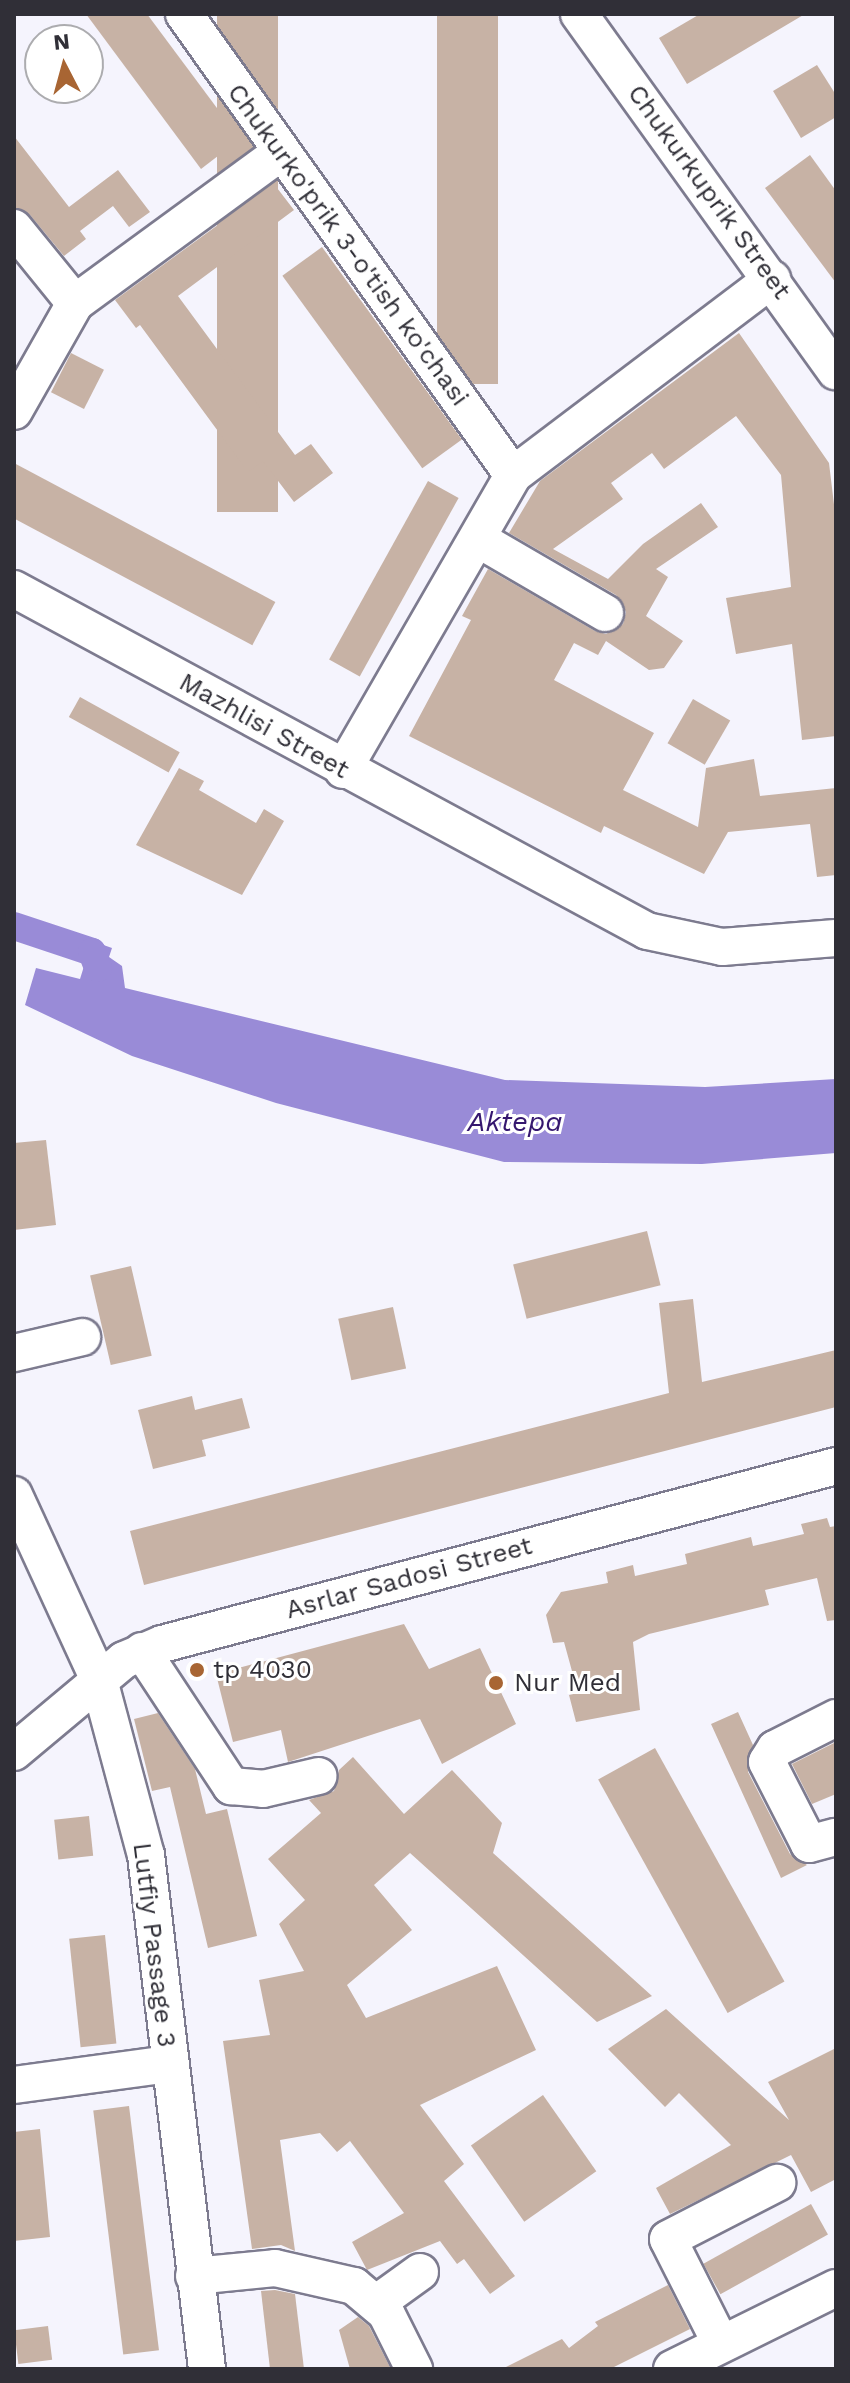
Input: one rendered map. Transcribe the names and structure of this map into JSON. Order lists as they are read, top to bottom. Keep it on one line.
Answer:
{"streets":{"street":["Chukurkuprik Street","Chukurko'prik 3-o'tish ko'chasi","Mazhlisi Street","Asrlar Sadosi Street","Lutfiy Passage 3"]},"crossings":[["Asrlar Sadosi Street","Lutfiy Passage 3"]],"water":["Aktepa"],"places":["tp 4030","Nur Med"],"north":"top"}
